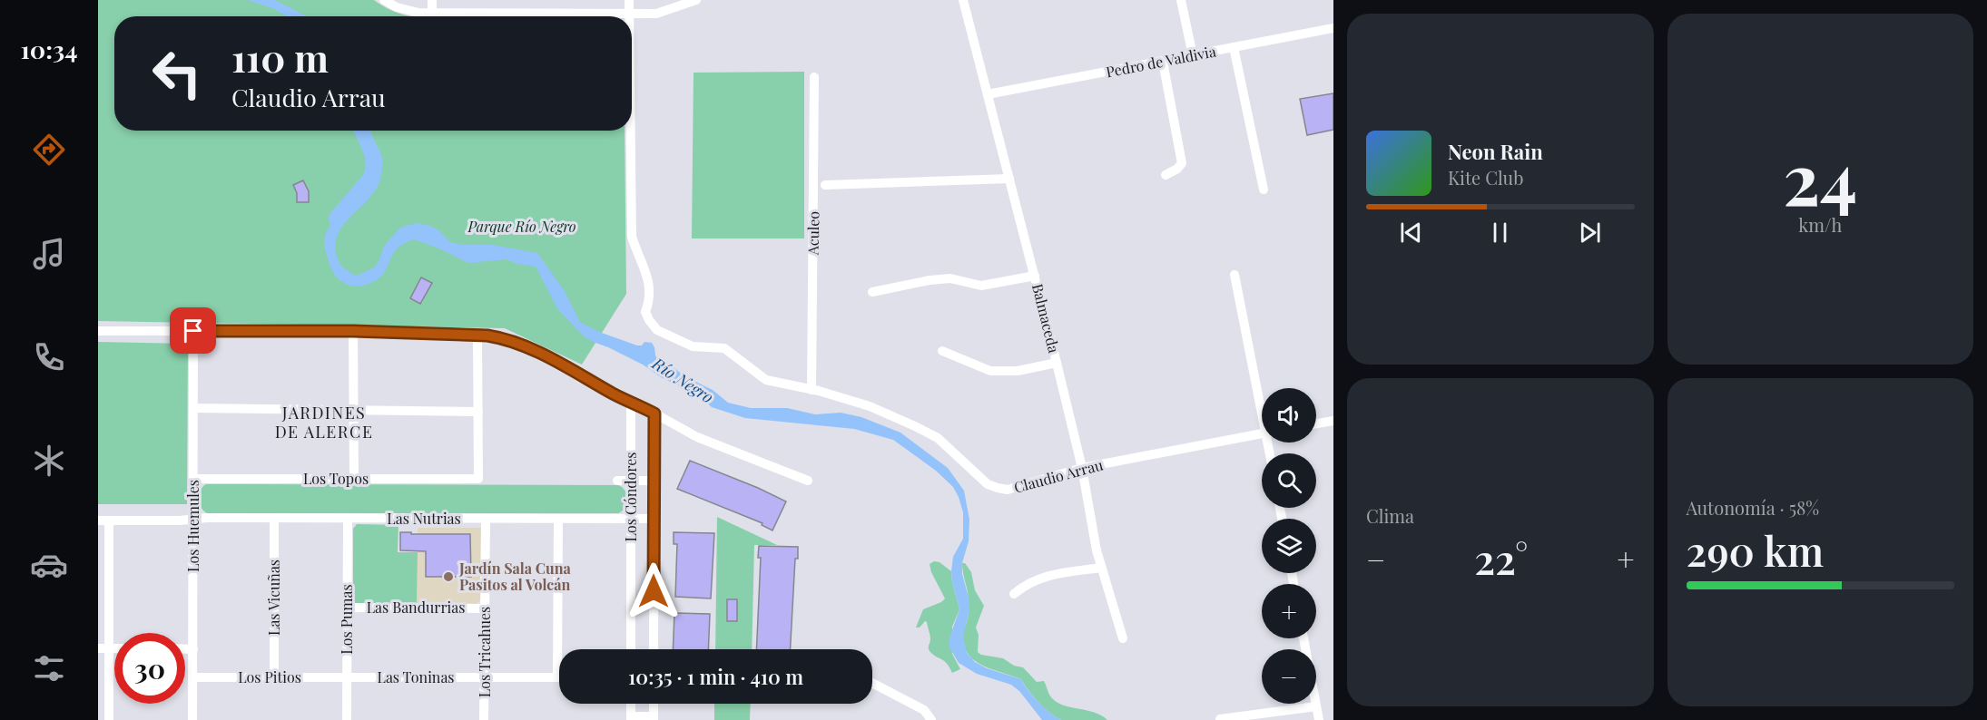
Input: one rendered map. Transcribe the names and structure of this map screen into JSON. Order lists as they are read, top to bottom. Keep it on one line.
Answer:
{"streets":{"street":["Pedro de Valdivia","Aculeo","Balmaceda","Claudio Arrau","Los Topos","Los Cóndores","Las Nutrias","Los Huemules","Las Vicuñas","Las Bandurrias","Los Pumas","Los Tricahues","Los Pitios","Las Toninas"]},"crossings":[["Pedro de Valdivia","Balmaceda"],["Aculeo","Claudio Arrau"],["Balmaceda","Claudio Arrau"],["Los Topos","Los Huemules"],["Los Cóndores","Las Nutrias"],["Las Nutrias","Los Huemules"],["Las Nutrias","Las Vicuñas"],["Las Nutrias","Los Pumas"],["Las Nutrias","Los Tricahues"],["Los Huemules","Los Pitios"],["Las Vicuñas","Los Pitios"],["Las Bandurrias","Los Pumas"],["Las Bandurrias","Los Tricahues"],["Los Pumas","Los Pitios"],["Los Pumas","Las Toninas"],["Los Tricahues","Las Toninas"],["Los Pitios","Las Toninas"]],"districts":["JARDINES DE ALERCE"],"water":["Río Negro"],"parks":["Parque Río Negro"],"places":["Jardín Sala Cuna Pasitos al Volcán"],"page":{"tabs":"10:34","tile":[["24","km/h"],"Clima",["Autonomía · 58%","290 km"]],"turn":["110 m","Claudio Arrau"],"song":["Neon Rain","Kite Club"],"map_buttons":["+","−"],"heat":["−","22°","+"],"limit":"30","trip":"10:35 · 1 min · 410 m"}}
